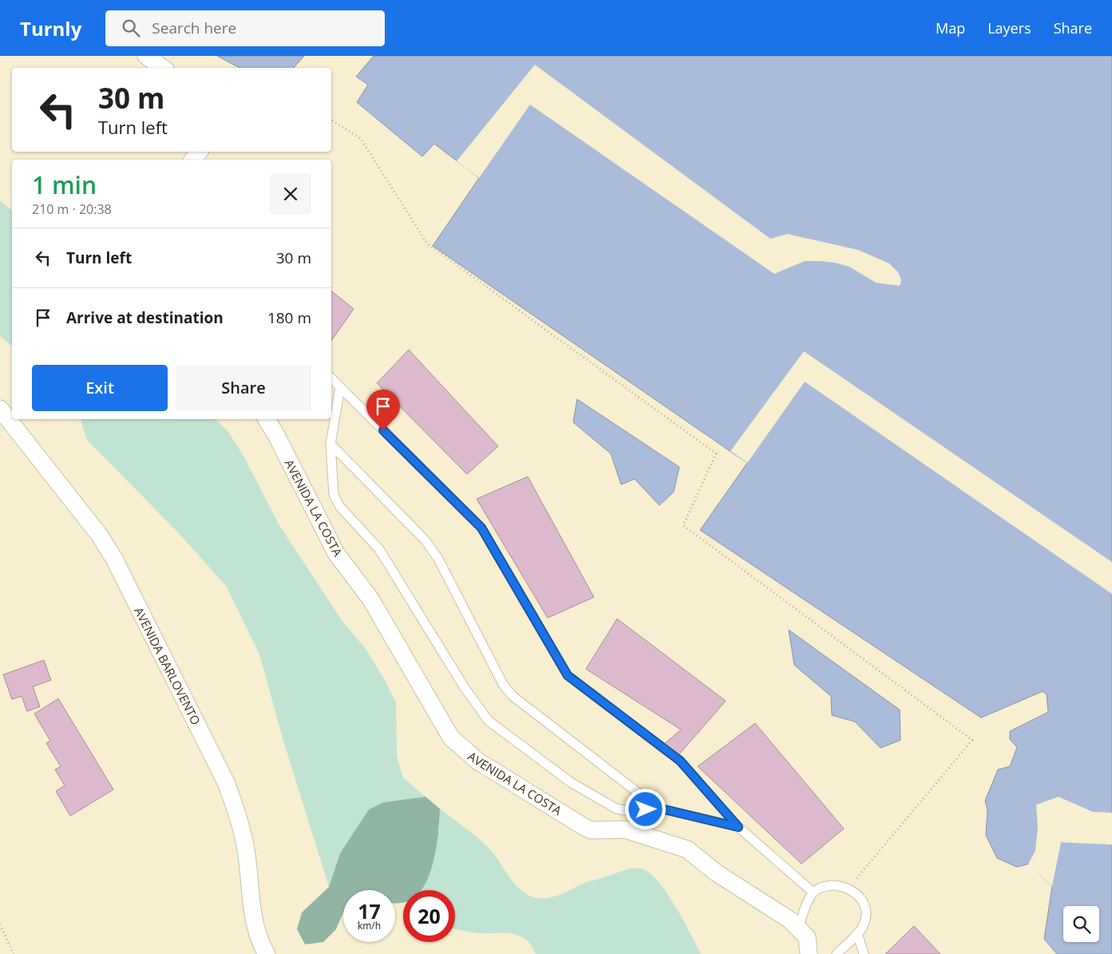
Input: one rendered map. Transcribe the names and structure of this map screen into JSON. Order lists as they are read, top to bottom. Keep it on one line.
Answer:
{"streets":{"street":["AVENIDA LA COSTA","AVENIDA BARLOVENTO"]},"page":{"header":"Turnly","search":"Search here","nav":["Map","Layers","Share"],"turn":["30 m","Turn left"],"heading":["1 min","210 m · 20:38"],"list":[{"name":"Turn left","value":"30 m"},{"name":"Arrive at destination","value":"180 m"}],"buttons":["Exit","Share"],"speed":"17 km/h","limit":"20"}}
